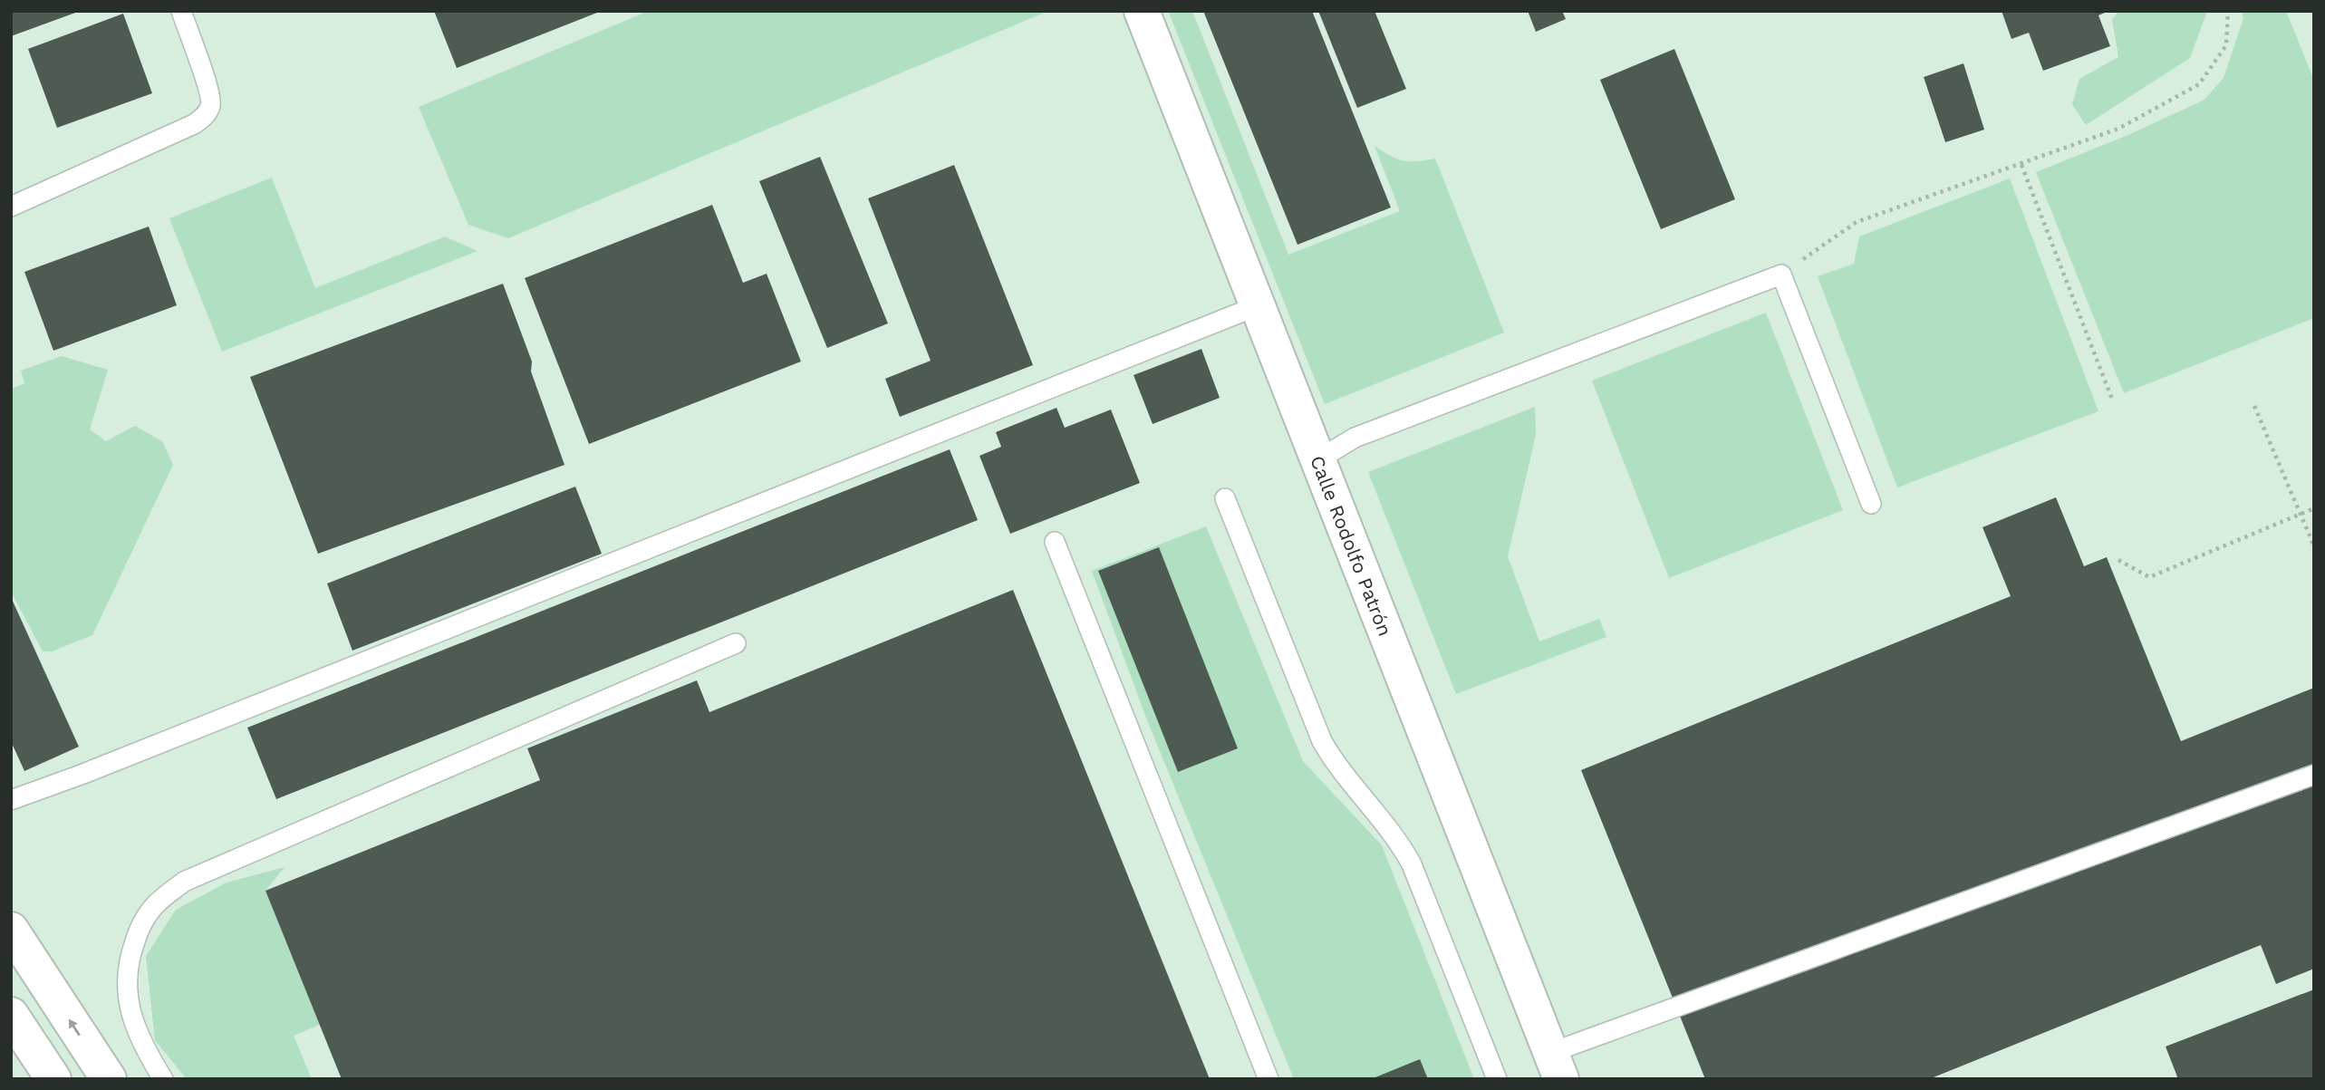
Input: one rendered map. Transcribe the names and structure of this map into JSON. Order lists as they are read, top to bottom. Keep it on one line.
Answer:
{"streets":{"street":["Calle Rodolfo Patrón"]}}
